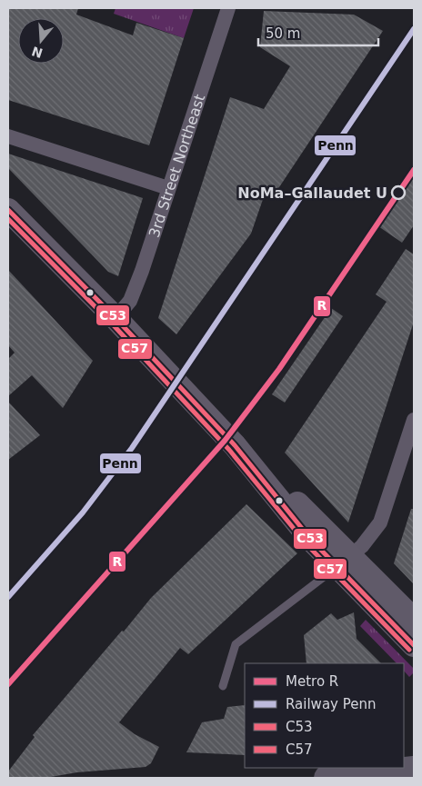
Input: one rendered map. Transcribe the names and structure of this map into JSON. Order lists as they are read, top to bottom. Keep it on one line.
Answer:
{"streets":{"street":["3rd Street Northeast"]},"places":["NoMa–Gallaudet U"],"lines":["rail line Penn","metro line R","transit line C53","transit line C57"],"legend":["Metro R","Railway Penn","C53","C57"],"scale_bar":"50 m","north":"bottom"}
